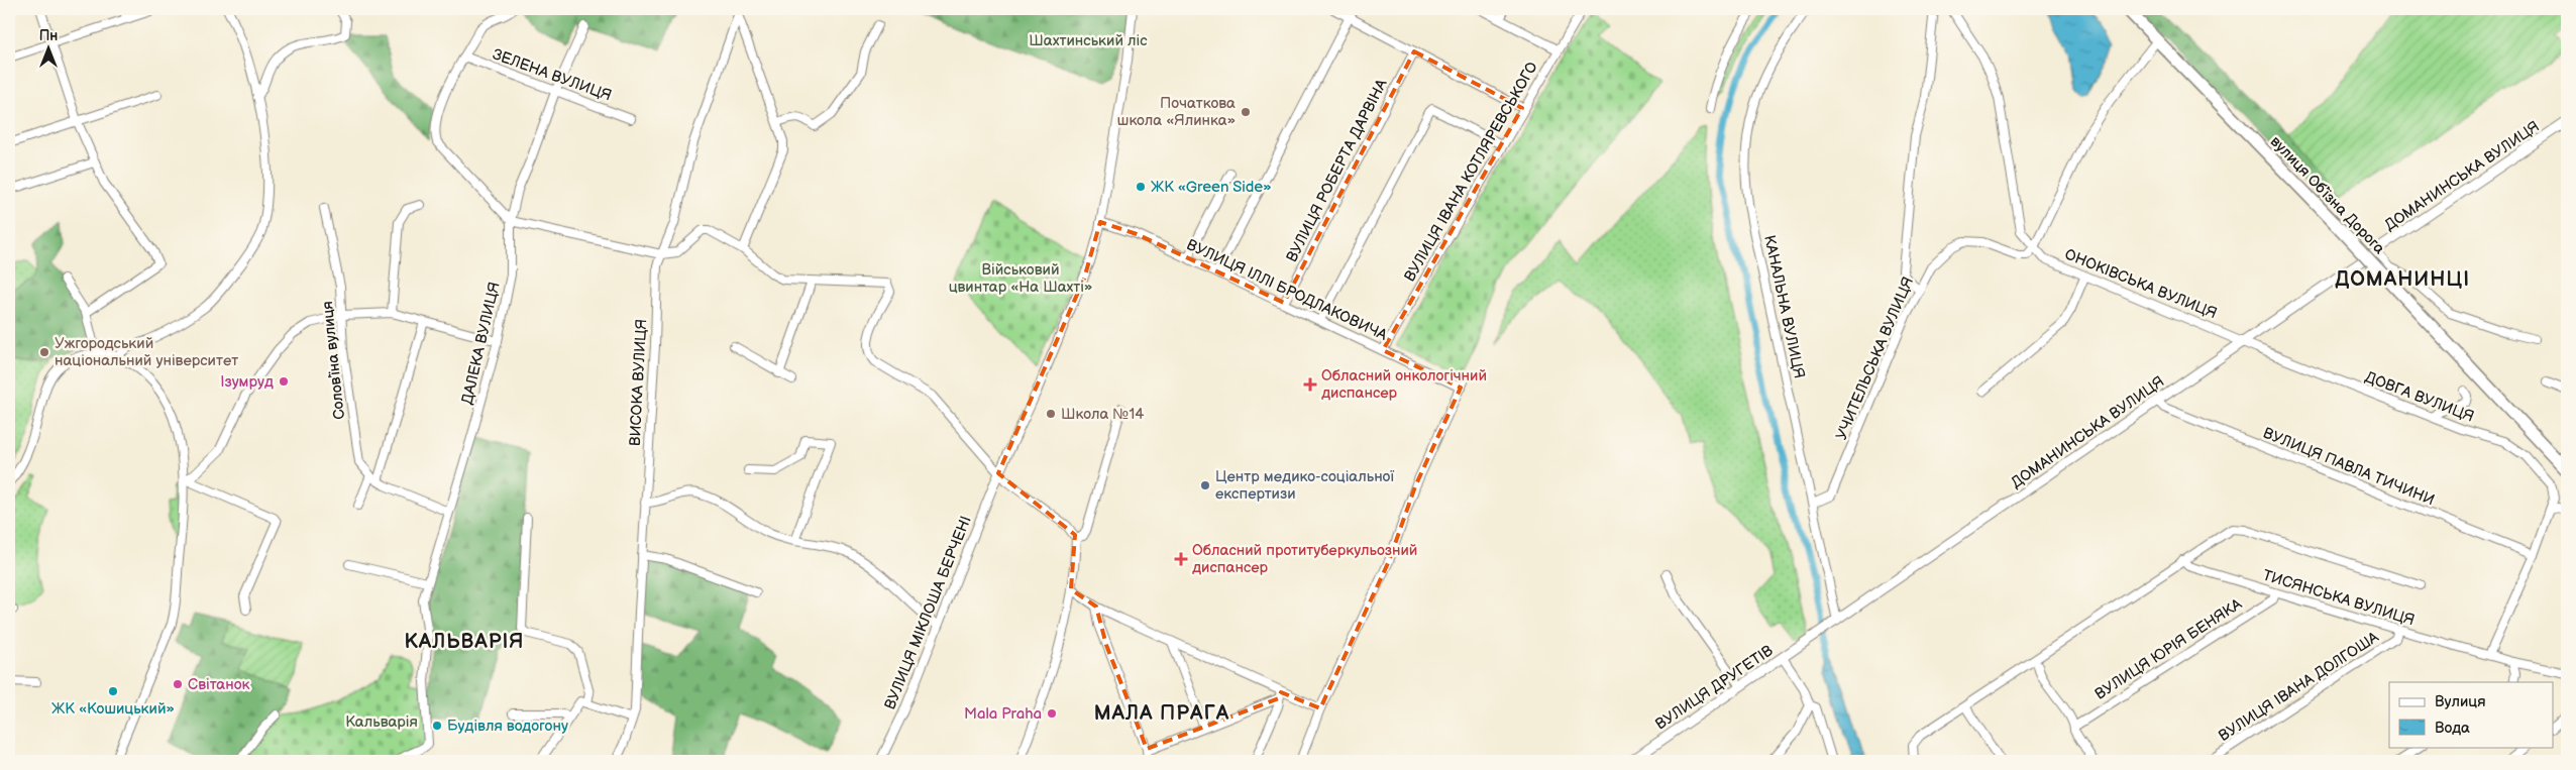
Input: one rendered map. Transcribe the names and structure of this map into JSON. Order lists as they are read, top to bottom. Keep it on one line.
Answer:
{"streets":{"highway":["вулиця Обʼїзна Дорога"],"main road":["ДОМАНИНСЬКА ВУЛИЦЯ","ВУЛИЦЯ ДРУГЕТІВ"],"street":["ЗЕЛЕНА ВУЛИЦЯ","ВУЛИЦЯ РОБЕРТА ДАРВІНА","ВУЛИЦЯ ІВАНА КОТЛЯРЕВСЬКОГО","ОНОКІВСЬКА ВУЛИЦЯ","ВУЛИЦЯ ІЛЛІ БРОДЛАКОВИЧА","КАНАЛЬНА ВУЛИЦЯ","ДАЛЕКА ВУЛИЦЯ","УЧИТЕЛЬСЬКА ВУЛИЦЯ","Соловʼїна вулиця","ВИСОКА ВУЛИЦЯ","ДОВГА ВУЛИЦЯ","ВУЛИЦЯ ПАВЛА ТИЧИНИ","ТИСЯНСЬКА ВУЛИЦЯ","ВУЛИЦЯ МІКЛОША БЕРЧЕНІ","ВУЛИЦЯ ЮРІЯ БЕНЯКА","ВУЛИЦЯ ІВАНА ДОЛГОША"]},"crossings":[["ЗЕЛЕНА ВУЛИЦЯ","ДАЛЕКА ВУЛИЦЯ"],["ВУЛИЦЯ РОБЕРТА ДАРВІНА","ВУЛИЦЯ ІЛЛІ БРОДЛАКОВИЧА"],["ВУЛИЦЯ ІВАНА КОТЛЯРЕВСЬКОГО","ВУЛИЦЯ ІЛЛІ БРОДЛАКОВИЧА"],["ДОМАНИНСЬКА ВУЛИЦЯ","ОНОКІВСЬКА ВУЛИЦЯ"],["ДОМАНИНСЬКА ВУЛИЦЯ","КАНАЛЬНА ВУЛИЦЯ"],["ДОМАНИНСЬКА ВУЛИЦЯ","ДОВГА ВУЛИЦЯ"],["ДОМАНИНСЬКА ВУЛИЦЯ","ВУЛИЦЯ ПАВЛА ТИЧИНИ"],["ДОМАНИНСЬКА ВУЛИЦЯ","ВУЛИЦЯ ДРУГЕТІВ"],["ОНОКІВСЬКА ВУЛИЦЯ","УЧИТЕЛЬСЬКА ВУЛИЦЯ"],["ОНОКІВСЬКА ВУЛИЦЯ","ДОВГА ВУЛИЦЯ"],["ВУЛИЦЯ ІЛЛІ БРОДЛАКОВИЧА","ВУЛИЦЯ МІКЛОША БЕРЧЕНІ"],["КАНАЛЬНА ВУЛИЦЯ","УЧИТЕЛЬСЬКА ВУЛИЦЯ"],["ДАЛЕКА ВУЛИЦЯ","Соловʼїна вулиця"],["ДОВГА ВУЛИЦЯ","ВУЛИЦЯ ПАВЛА ТИЧИНИ"],["ДОВГА ВУЛИЦЯ","ТИСЯНСЬКА ВУЛИЦЯ"],["ТИСЯНСЬКА ВУЛИЦЯ","ВУЛИЦЯ ЮРІЯ БЕНЯКА"],["ТИСЯНСЬКА ВУЛИЦЯ","ВУЛИЦЯ ІВАНА ДОЛГОША"]],"districts":["ДОМАНИНЦІ","КАЛЬВАРІЯ","МАЛА ПРАГА"],"parks":["Шахтинський ліс","Військовий цвинтар «На Шахті»","Кальварія"],"places":{"other":["Початкова школа «Ялинка»","ЖК «Green Side»","Ужгородський національний університет","Ізумруд","Школа №14","Центр медико-соціальної експертизи","Світанок","ЖК «Кошицький»","Mala Praha","Будівля водогону"],"health":["Обласний онкологічний диспансер","Обласний протитуберкульозний диспансер"]},"legend":["Вулиця","Вода"],"north":"top"}
